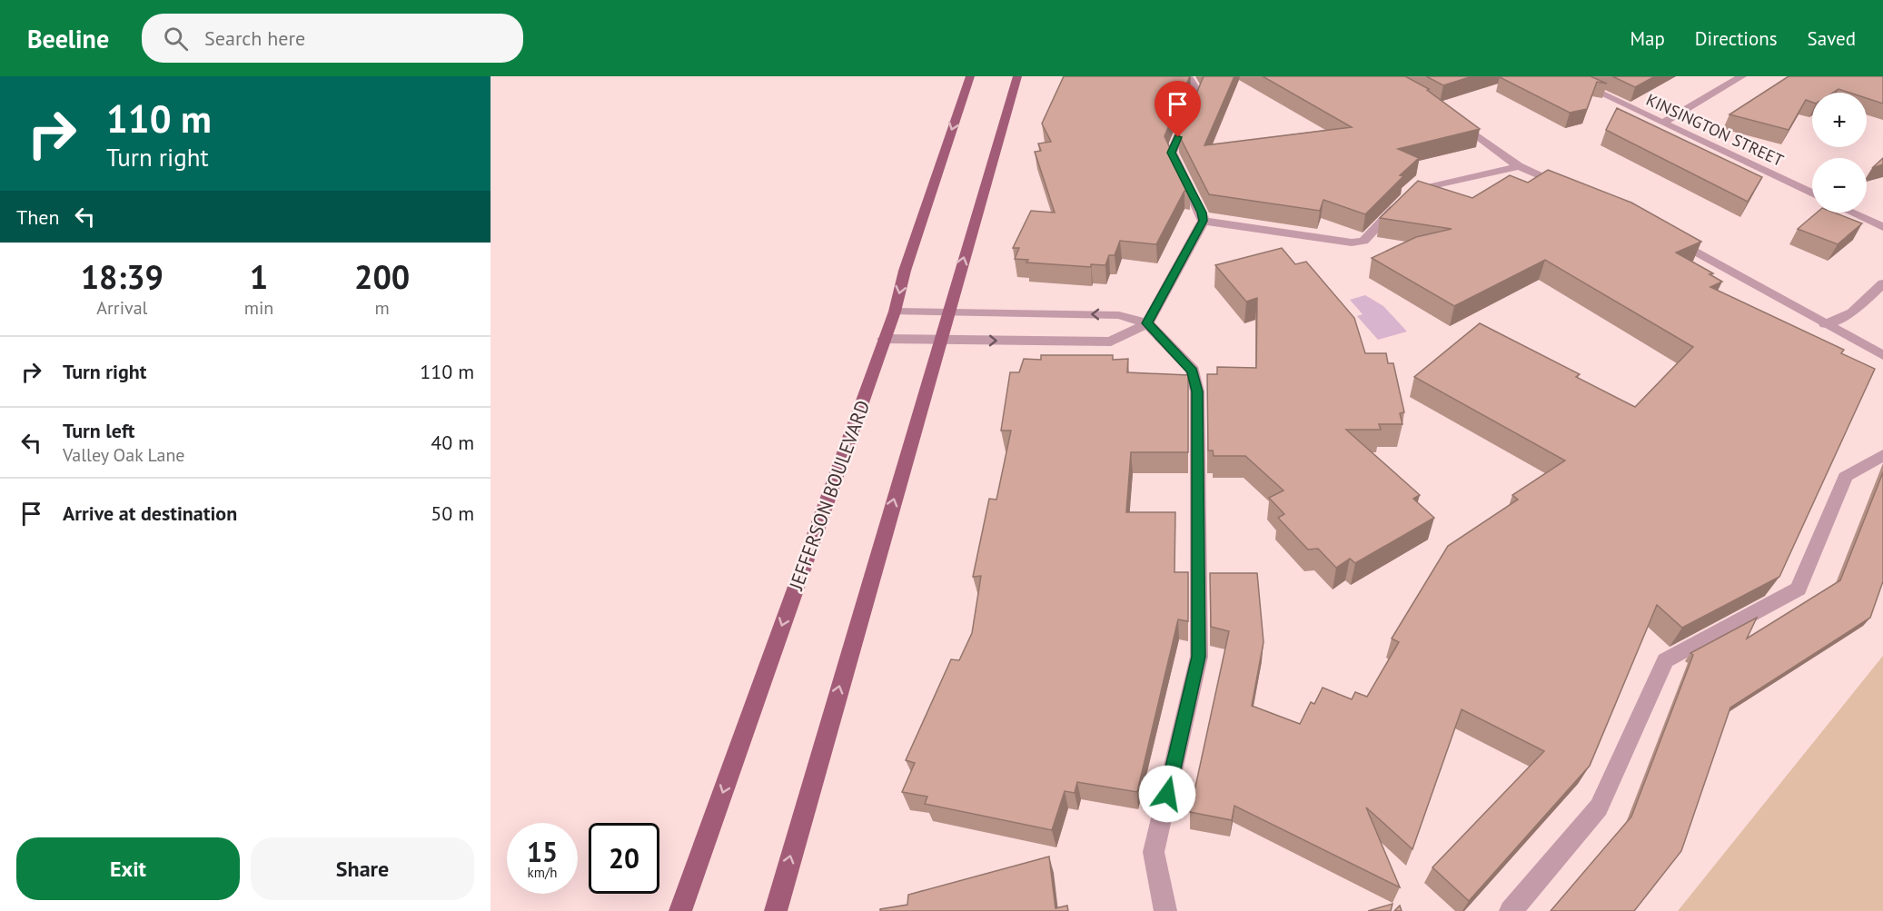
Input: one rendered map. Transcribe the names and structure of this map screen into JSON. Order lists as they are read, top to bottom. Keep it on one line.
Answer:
{"streets":{"main road":["JEFFERSON BOULEVARD"],"street":["KINSINGTON STREET"]},"page":{"header":"Beeline","search":"Search here","nav":["Map","Directions","Saved"],"turn":["110 m","Turn right"],"map_buttons":["+","−"],"then":"Then","eta":["18:39","Arrival","1","min","200","m"],"list":[{"name":"Turn right","value":"110 m"},{"name":"Turn left","note":"Valley Oak Lane","value":"40 m"},{"name":"Arrive at destination","value":"50 m"}],"speed":"15 km/h","limit":"20","buttons":["Exit","Share"]}}
